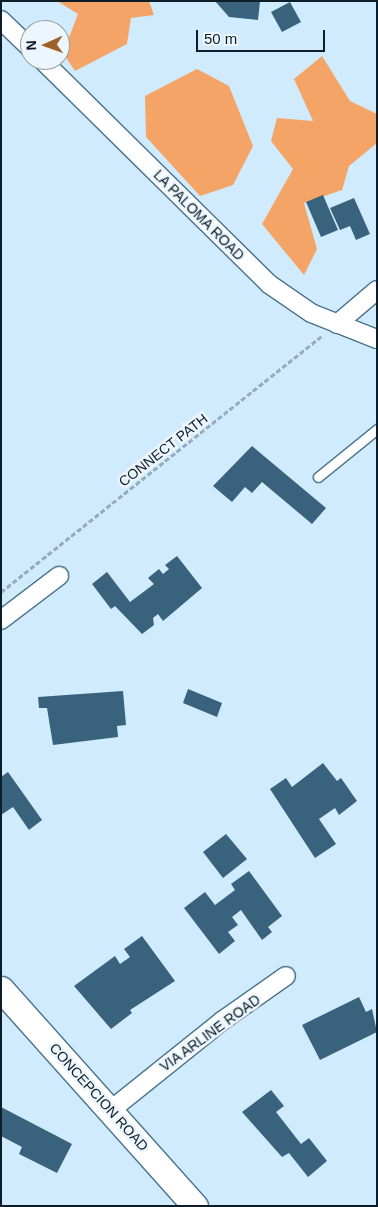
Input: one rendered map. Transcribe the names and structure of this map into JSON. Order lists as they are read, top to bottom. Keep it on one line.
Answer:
{"streets":{"street":["LA PALOMA ROAD","VIA ARLINE ROAD","CONCEPCION ROAD"],"path":["CONNECT PATH"]},"crossings":[["LA PALOMA ROAD","CONNECT PATH"],["VIA ARLINE ROAD","CONCEPCION ROAD"]],"scale_bar":"50 m","north":"left"}
